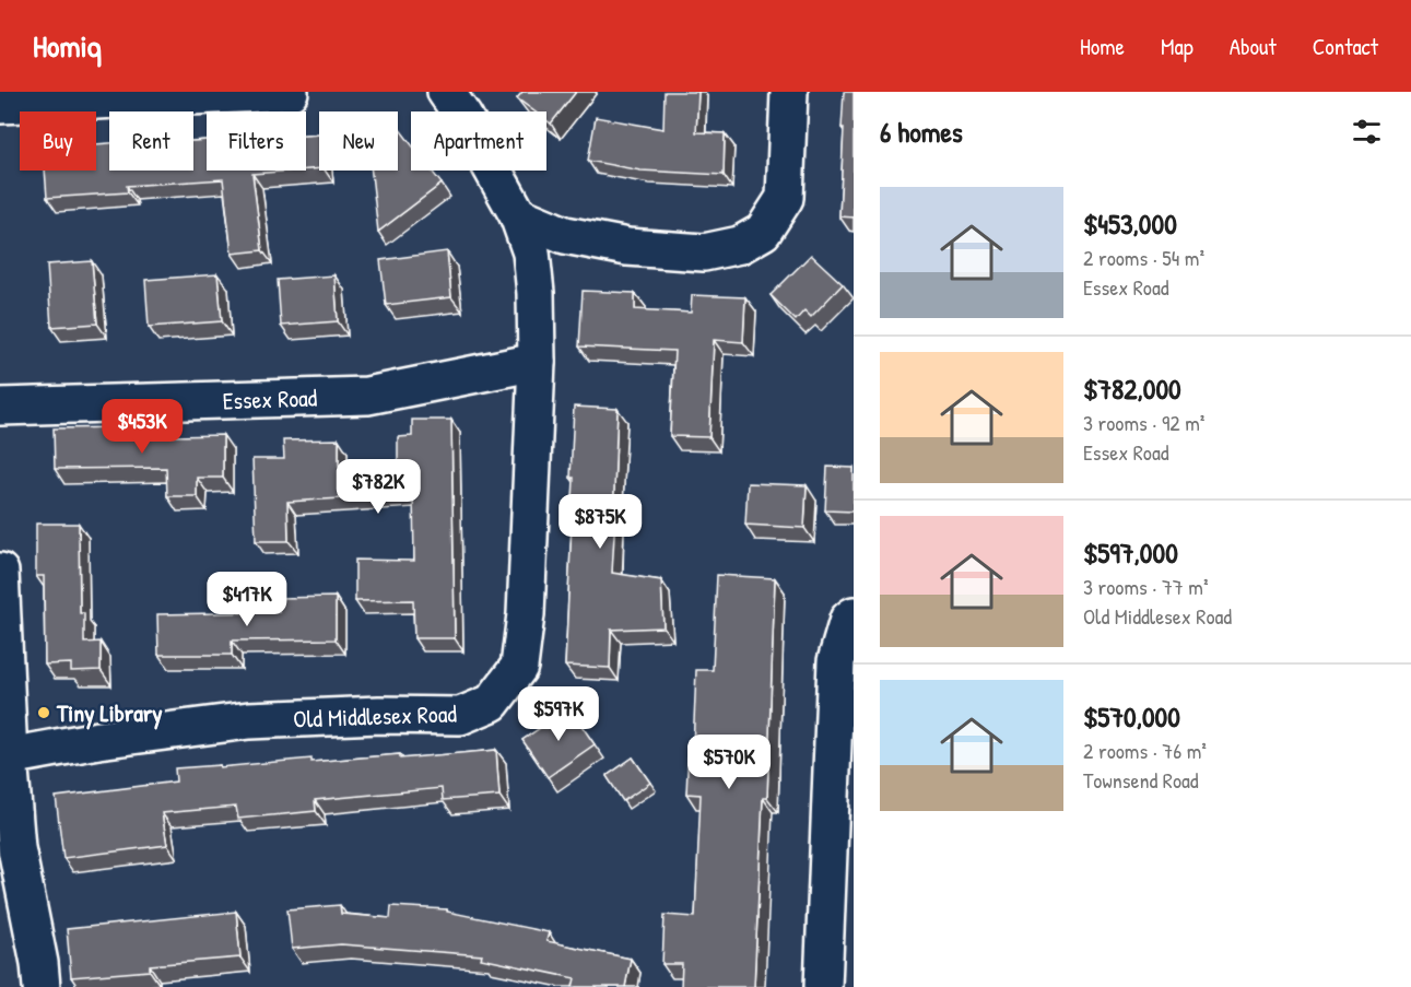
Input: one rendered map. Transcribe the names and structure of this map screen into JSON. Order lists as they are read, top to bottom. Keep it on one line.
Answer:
{"streets":{"street":["Essex Road","Old Middlesex Road"]},"crossings":[["Essex Road","Old Middlesex Road"]],"places":["Tiny Library"],"page":{"header":"Homiq","nav":["Home","Map","About","Contact"],"heading":"6 homes","chip":["Buy","Rent","Filters","New","Apartment"],"list":[{"name":"$453,000","note":"2 rooms · 54 m² · Essex Road"},{"name":"$782,000","note":"3 rooms · 92 m² · Essex Road"},{"name":"$597,000","note":"3 rooms · 77 m² · Old Middlesex Road"},{"name":"$570,000","note":"2 rooms · 76 m² · Townsend Road"}],"price":["$453K","$782K","$875K","$417K","$597K","$570K"]}}
